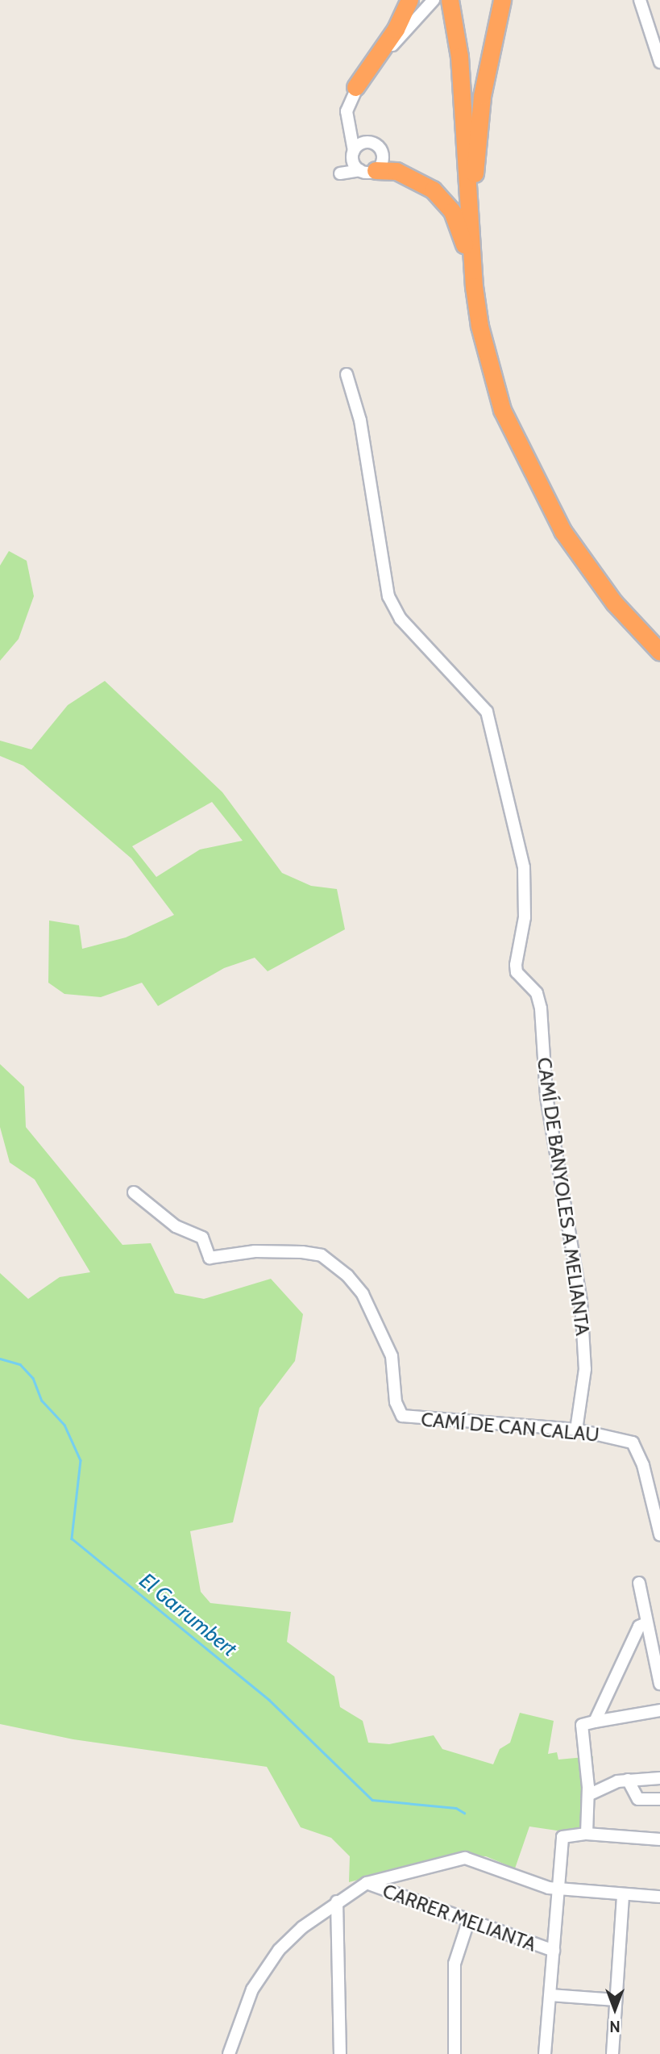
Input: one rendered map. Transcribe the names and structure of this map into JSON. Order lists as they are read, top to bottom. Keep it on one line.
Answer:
{"streets":{"street":["CAMÍ DE BANYOLES A MELIANTA","CAMÍ DE CAN CALAU","CARRER MELIANTA"]},"crossings":[["CAMÍ DE BANYOLES A MELIANTA","CAMÍ DE CAN CALAU"]],"water":["El Garrumbert"],"north":"bottom"}
